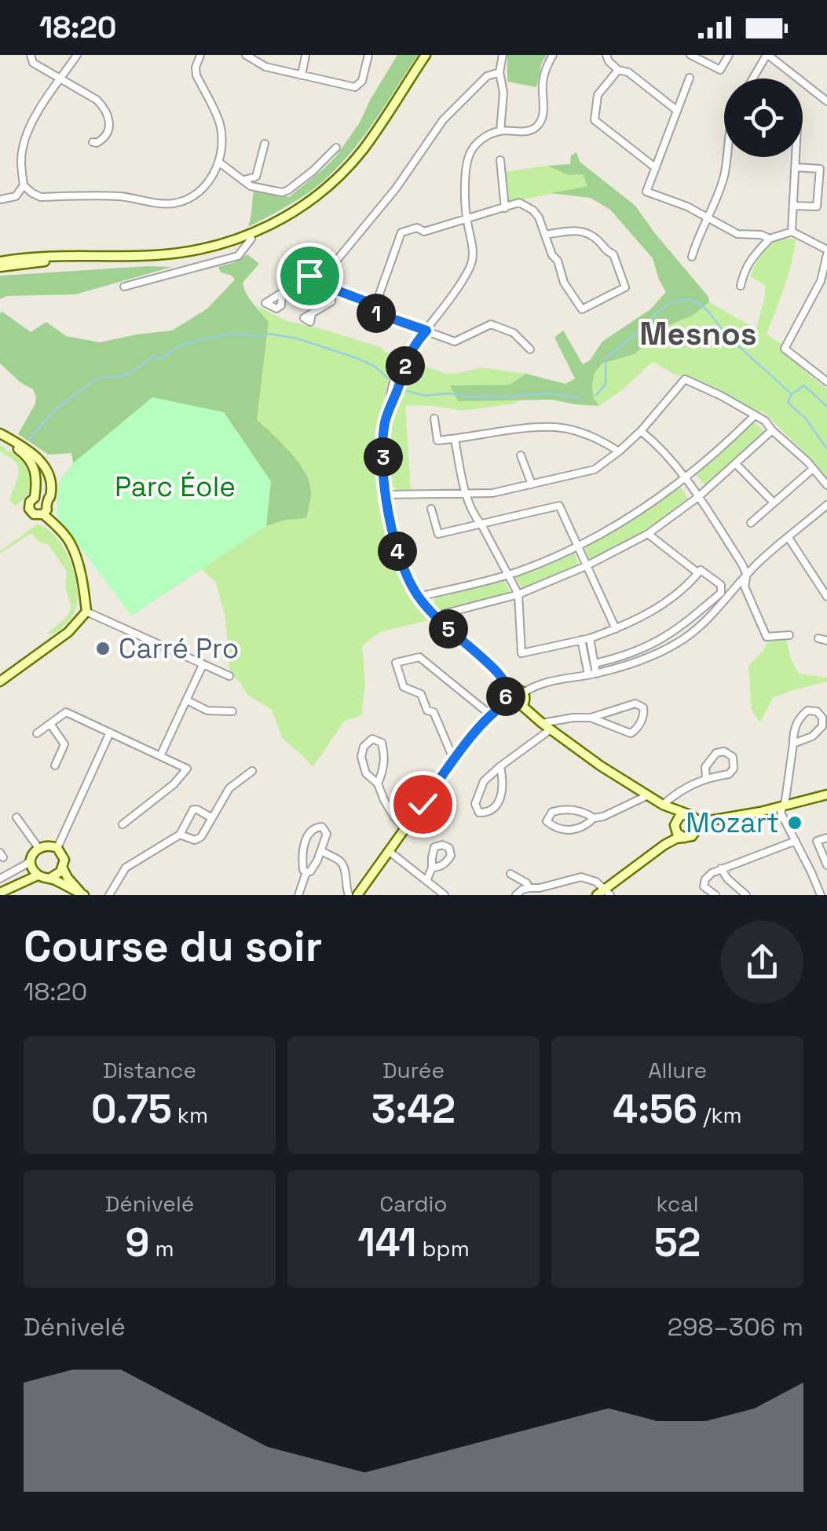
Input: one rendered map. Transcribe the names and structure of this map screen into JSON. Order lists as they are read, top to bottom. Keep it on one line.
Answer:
{"districts":["Mesnos"],"parks":["Parc Éole"],"places":["Carré Pro","Mozart"],"page":{"status":"18:20","pins":["1","2","3","4","5","6"],"heading":["Course du soir","18:20"],"stats":[["Distance","0.75 km"],["Durée","3:42"],["Allure","4:56 /km"],["Dénivelé","9 m"],["Cardio","141 bpm"],["kcal","52"]],"chart":["Dénivelé","298–306 m"]}}
